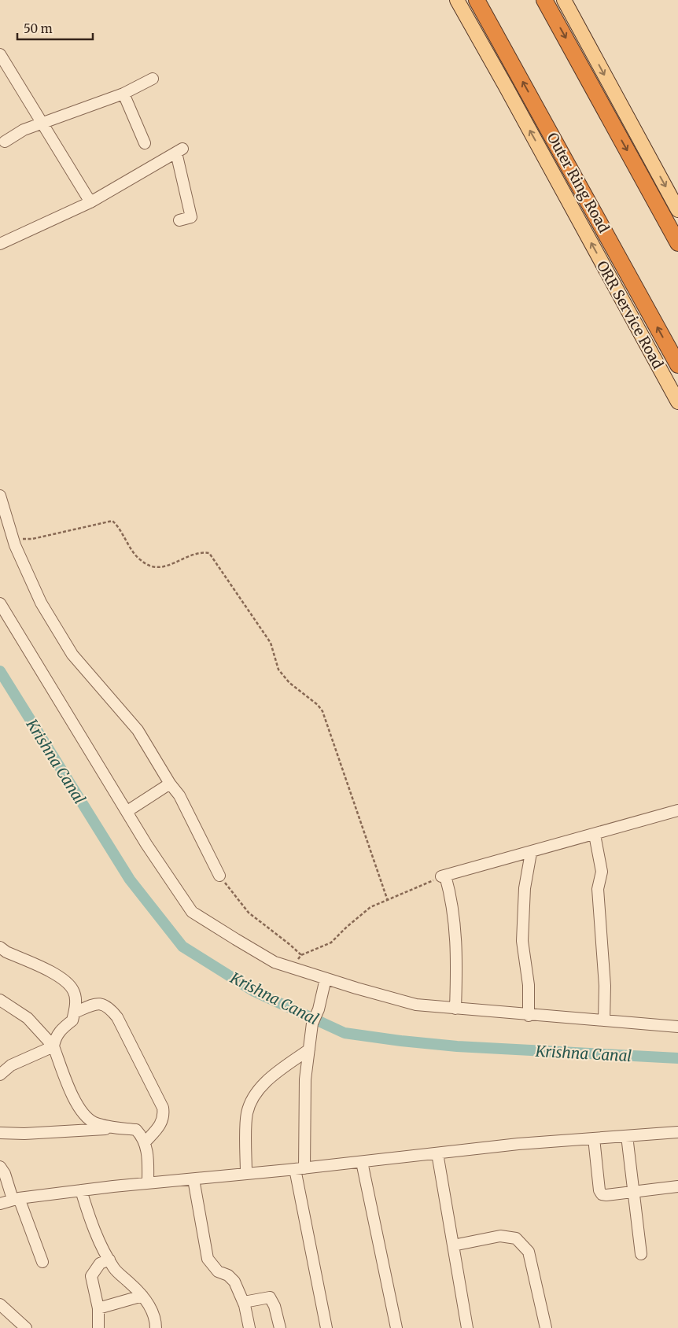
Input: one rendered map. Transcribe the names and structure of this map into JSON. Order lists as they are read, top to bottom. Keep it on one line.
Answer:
{"streets":{"highway":["Outer Ring Road"],"main road":["ORR Service Road"]},"water":["Krishna Canal"],"scale_bar":"50 m"}
